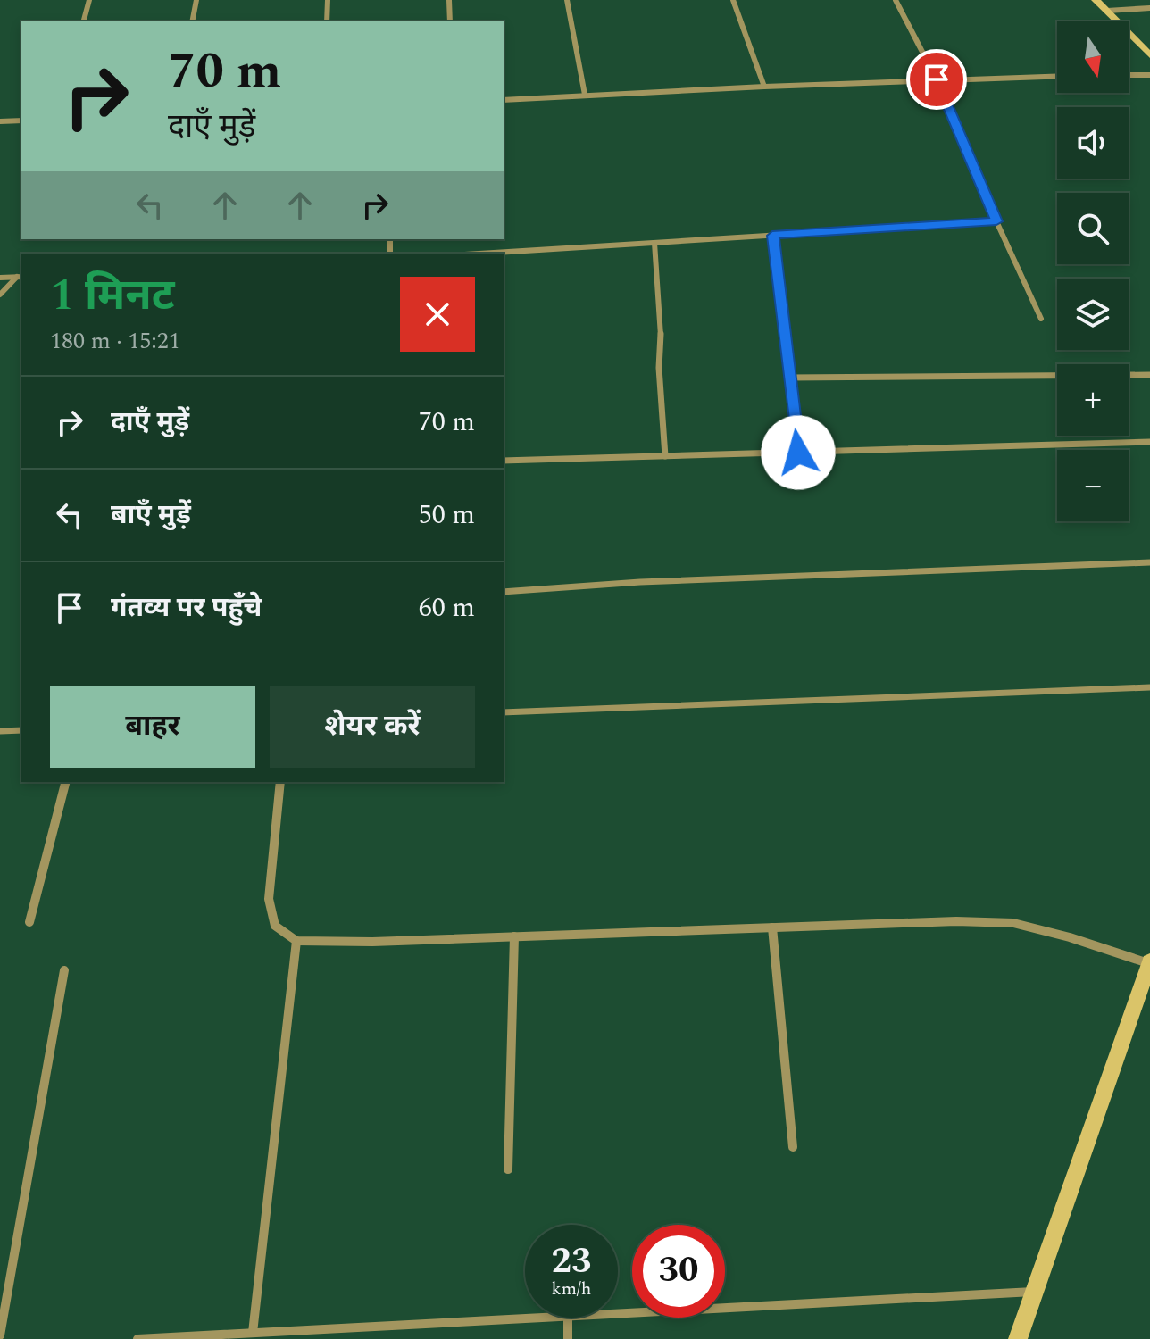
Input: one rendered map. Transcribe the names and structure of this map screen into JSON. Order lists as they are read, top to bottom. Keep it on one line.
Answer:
{"north":"bottom","page":{"map_buttons":["+","−"],"turn":["70 m","दाएँ मुड़ें"],"heading":["1 मिनट","180 m · 15:21"],"list":[{"name":"दाएँ मुड़ें","value":"70 m"},{"name":"बाएँ मुड़ें","value":"50 m"},{"name":"गंतव्य पर पहुँचे","value":"60 m"}],"buttons":["बाहर","शेयर करें"],"speed":"23 km/h","limit":"30"}}
